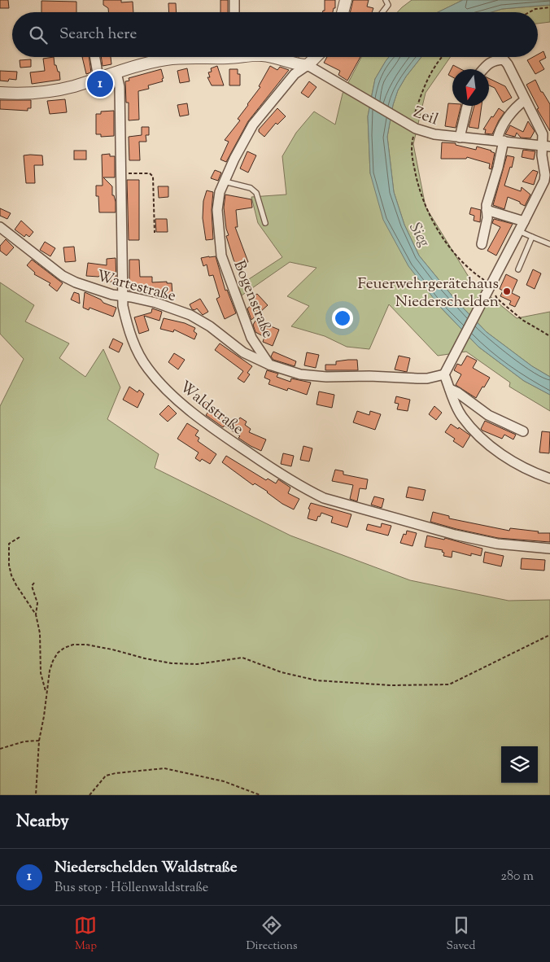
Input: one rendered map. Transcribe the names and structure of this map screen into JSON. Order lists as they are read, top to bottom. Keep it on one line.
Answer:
{"streets":{"street":["Zeil","Wartestraße","Bogenstraße","Waldstraße"]},"crossings":[["Zeil","Bogenstraße"],["Wartestraße","Bogenstraße"],["Wartestraße","Waldstraße"]],"water":["Sieg"],"places":["Feuerwehrgerätehaus Niederschelden"],"north":"bottom","page":{"search":"Search here","pins":"1","heading":"Nearby","list":[{"mark":"1","name":"Niederschelden Waldstraße","note":"Bus stop · Höllenwaldstraße","value":"280 m"}],"nav":["Map","Directions","Saved"]}}
